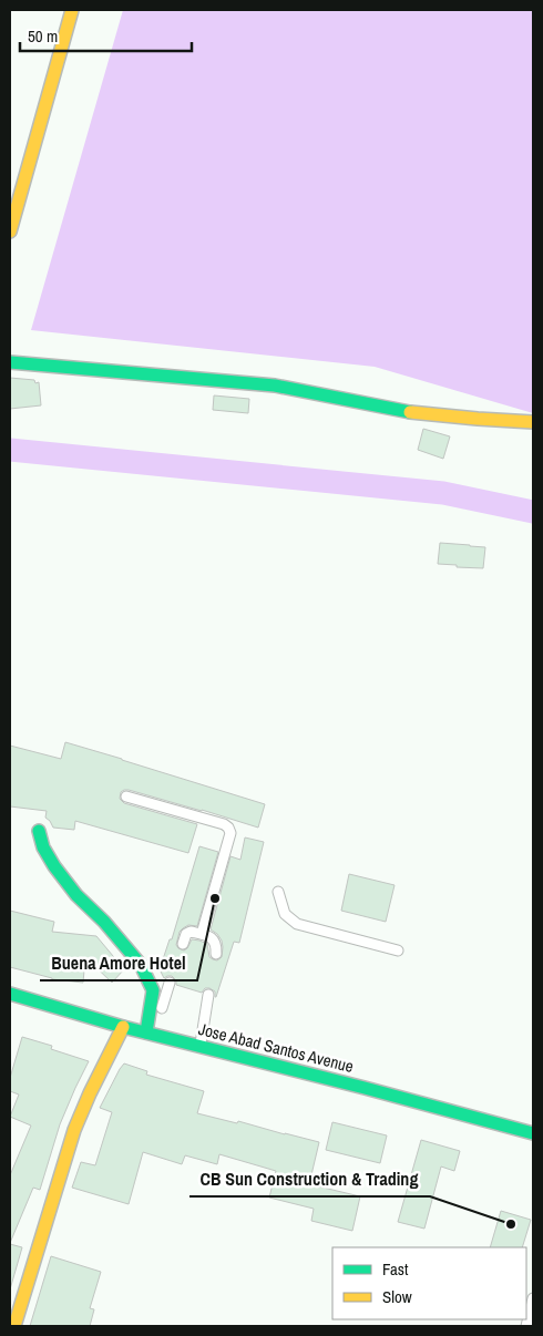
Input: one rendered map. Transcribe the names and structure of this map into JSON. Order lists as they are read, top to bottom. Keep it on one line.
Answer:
{"streets":{"main road":["Jose Abad Santos Avenue"]},"places":["Buena Amore Hotel","CB Sun Construction & Trading"],"legend":["Fast","Slow"],"scale_bar":"50 m"}
